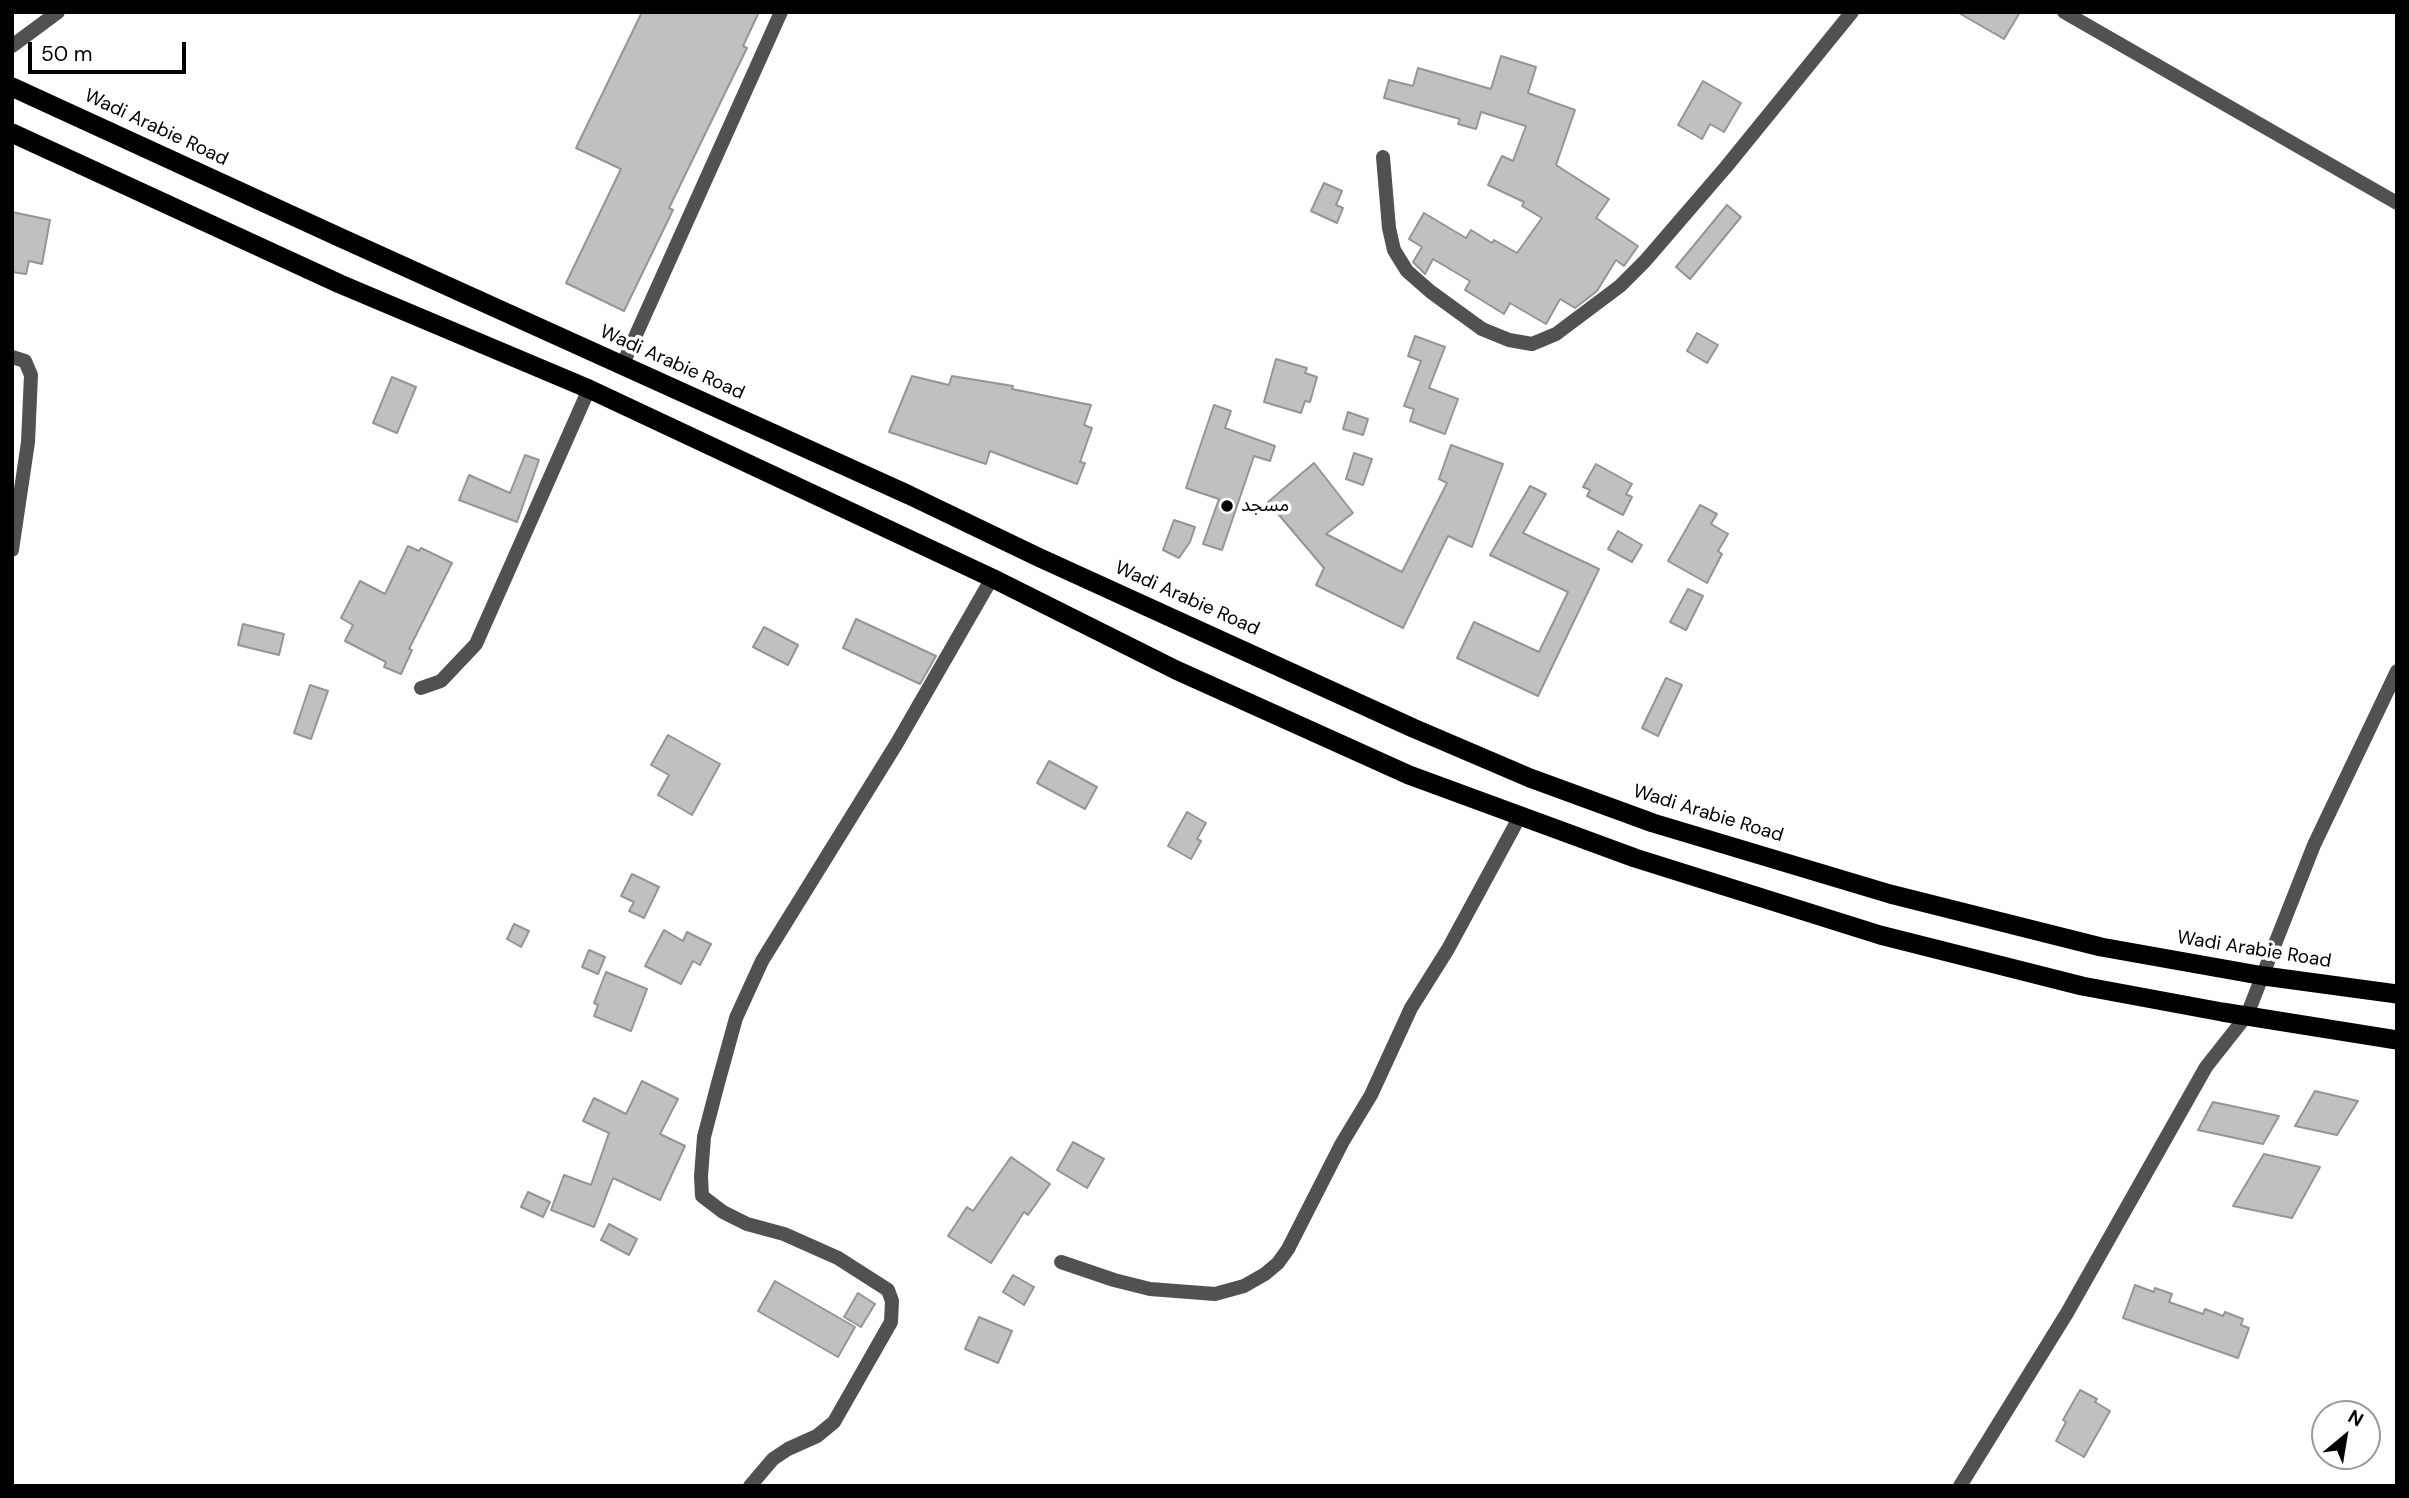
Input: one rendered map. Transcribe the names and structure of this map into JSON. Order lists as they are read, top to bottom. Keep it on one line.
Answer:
{"streets":{"highway":["Wadi Arabie Road"]},"places":["مسجد"],"scale_bar":"50 m","north":"top right"}
